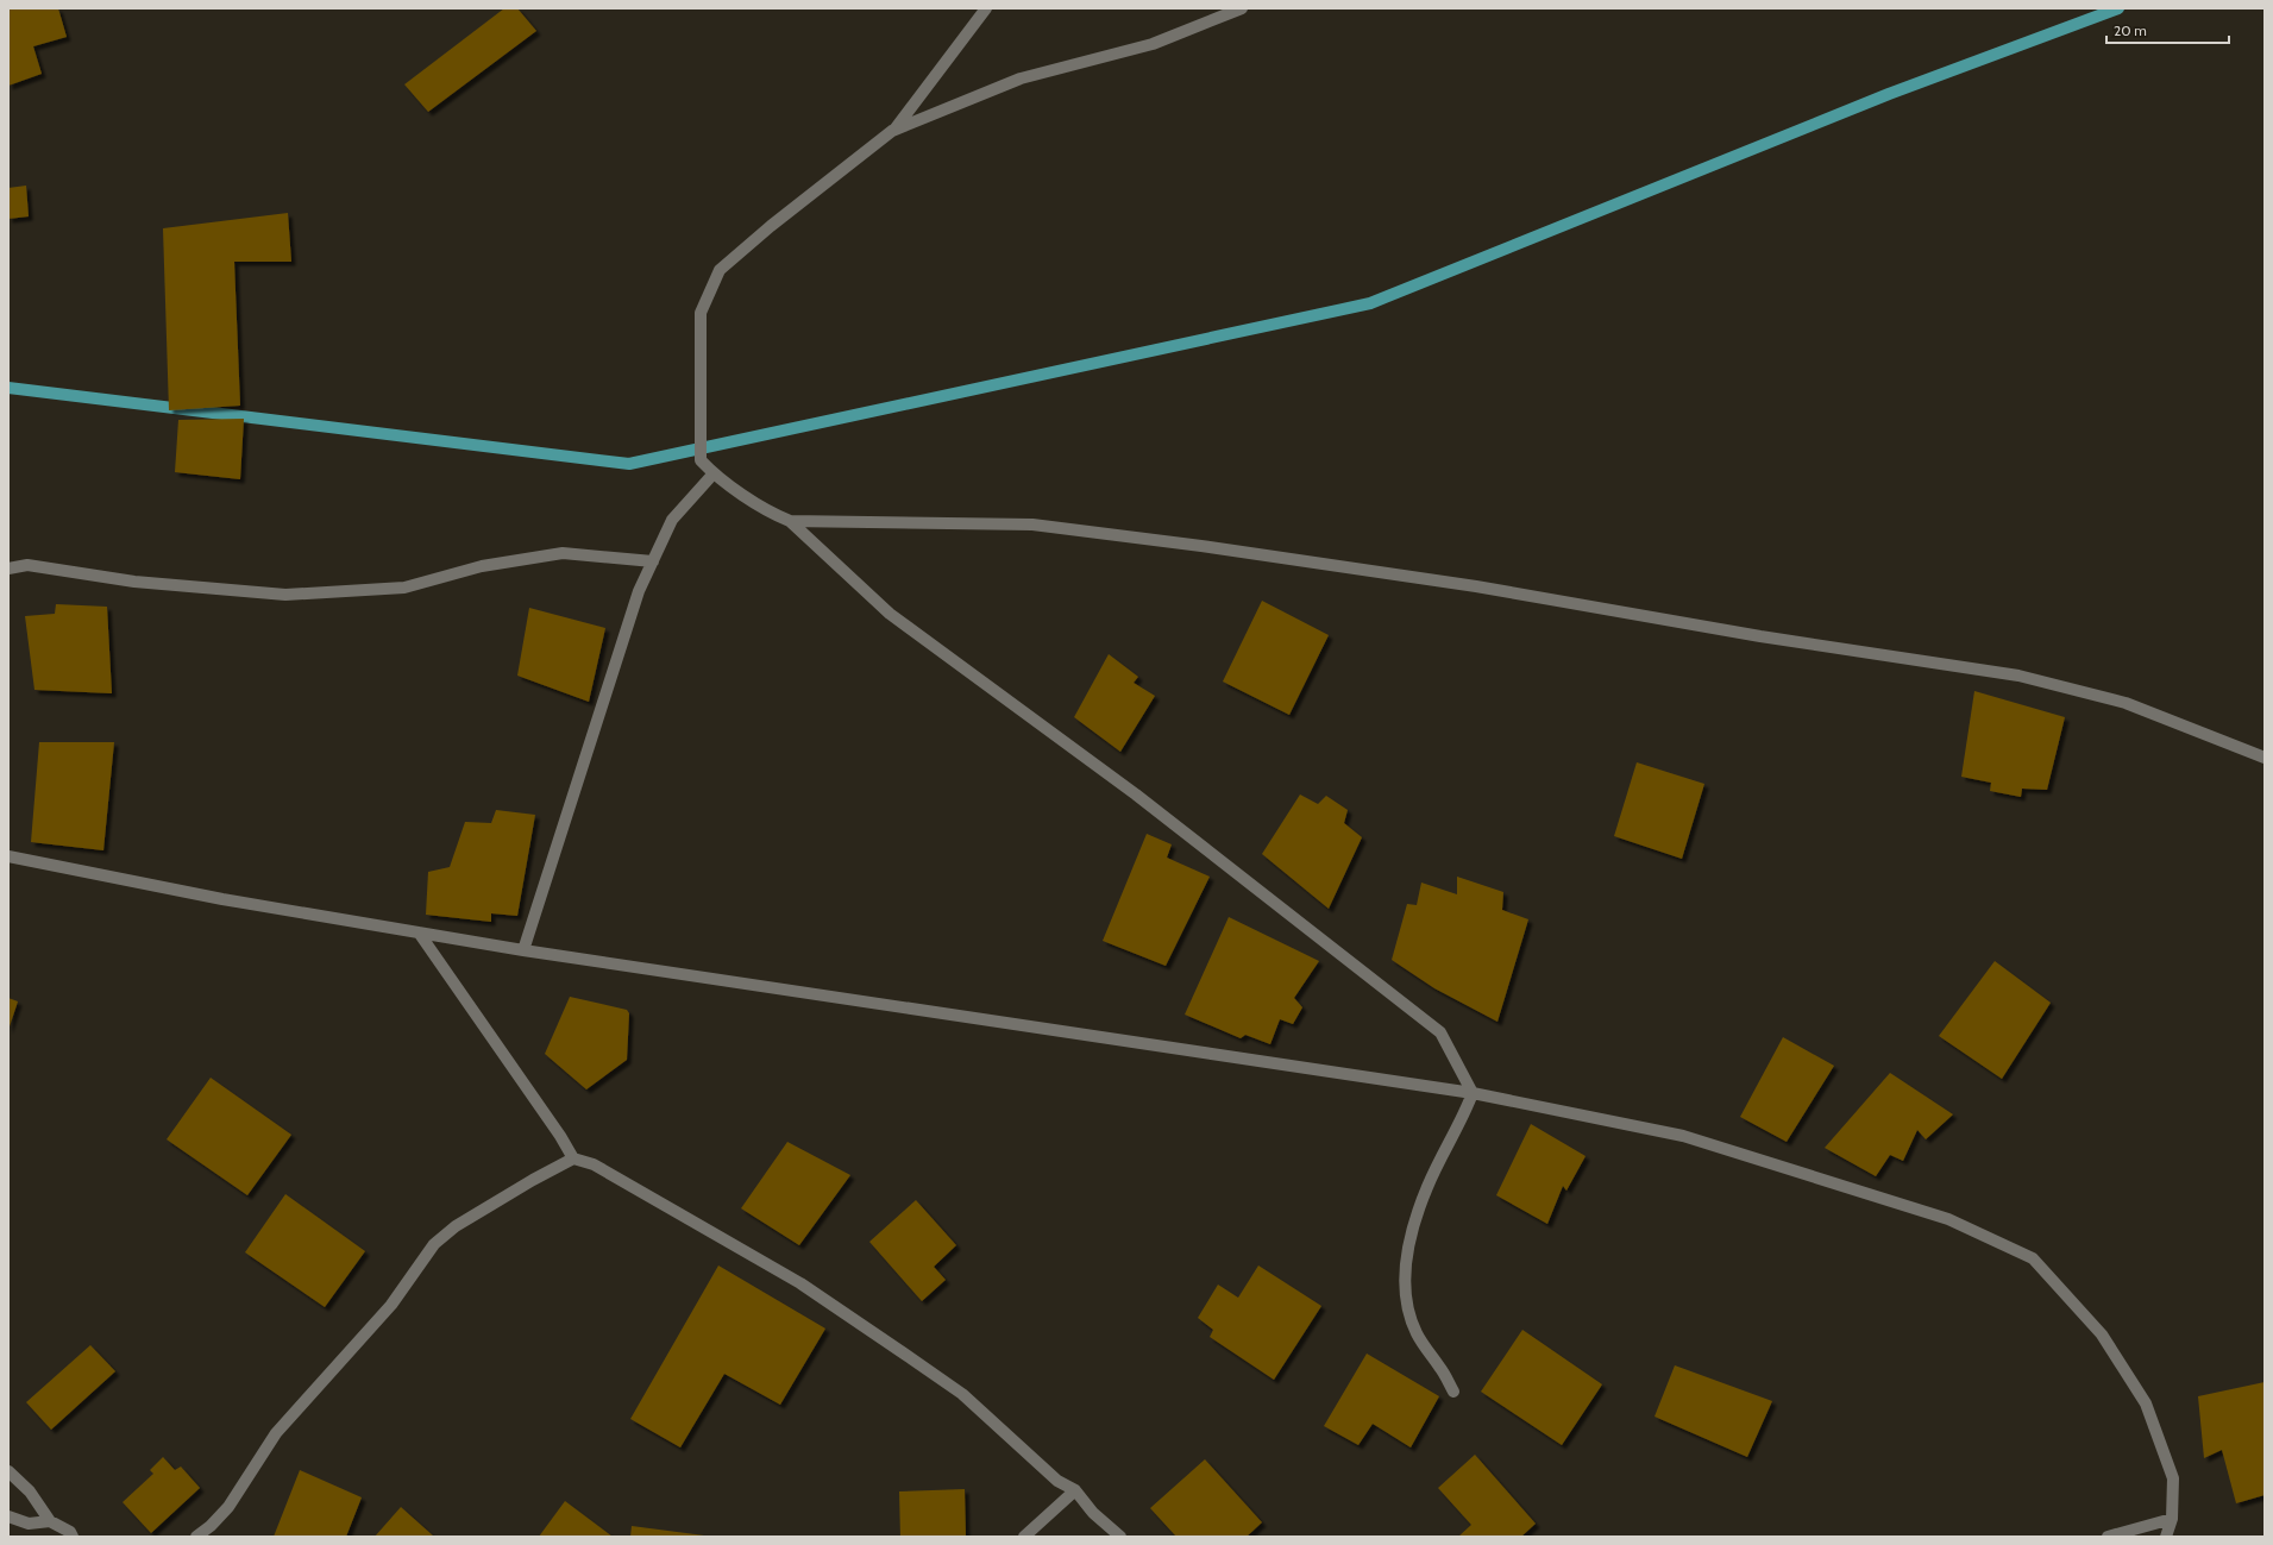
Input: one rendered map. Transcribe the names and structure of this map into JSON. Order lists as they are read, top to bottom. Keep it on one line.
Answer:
{"scale_bar":"20 m"}
